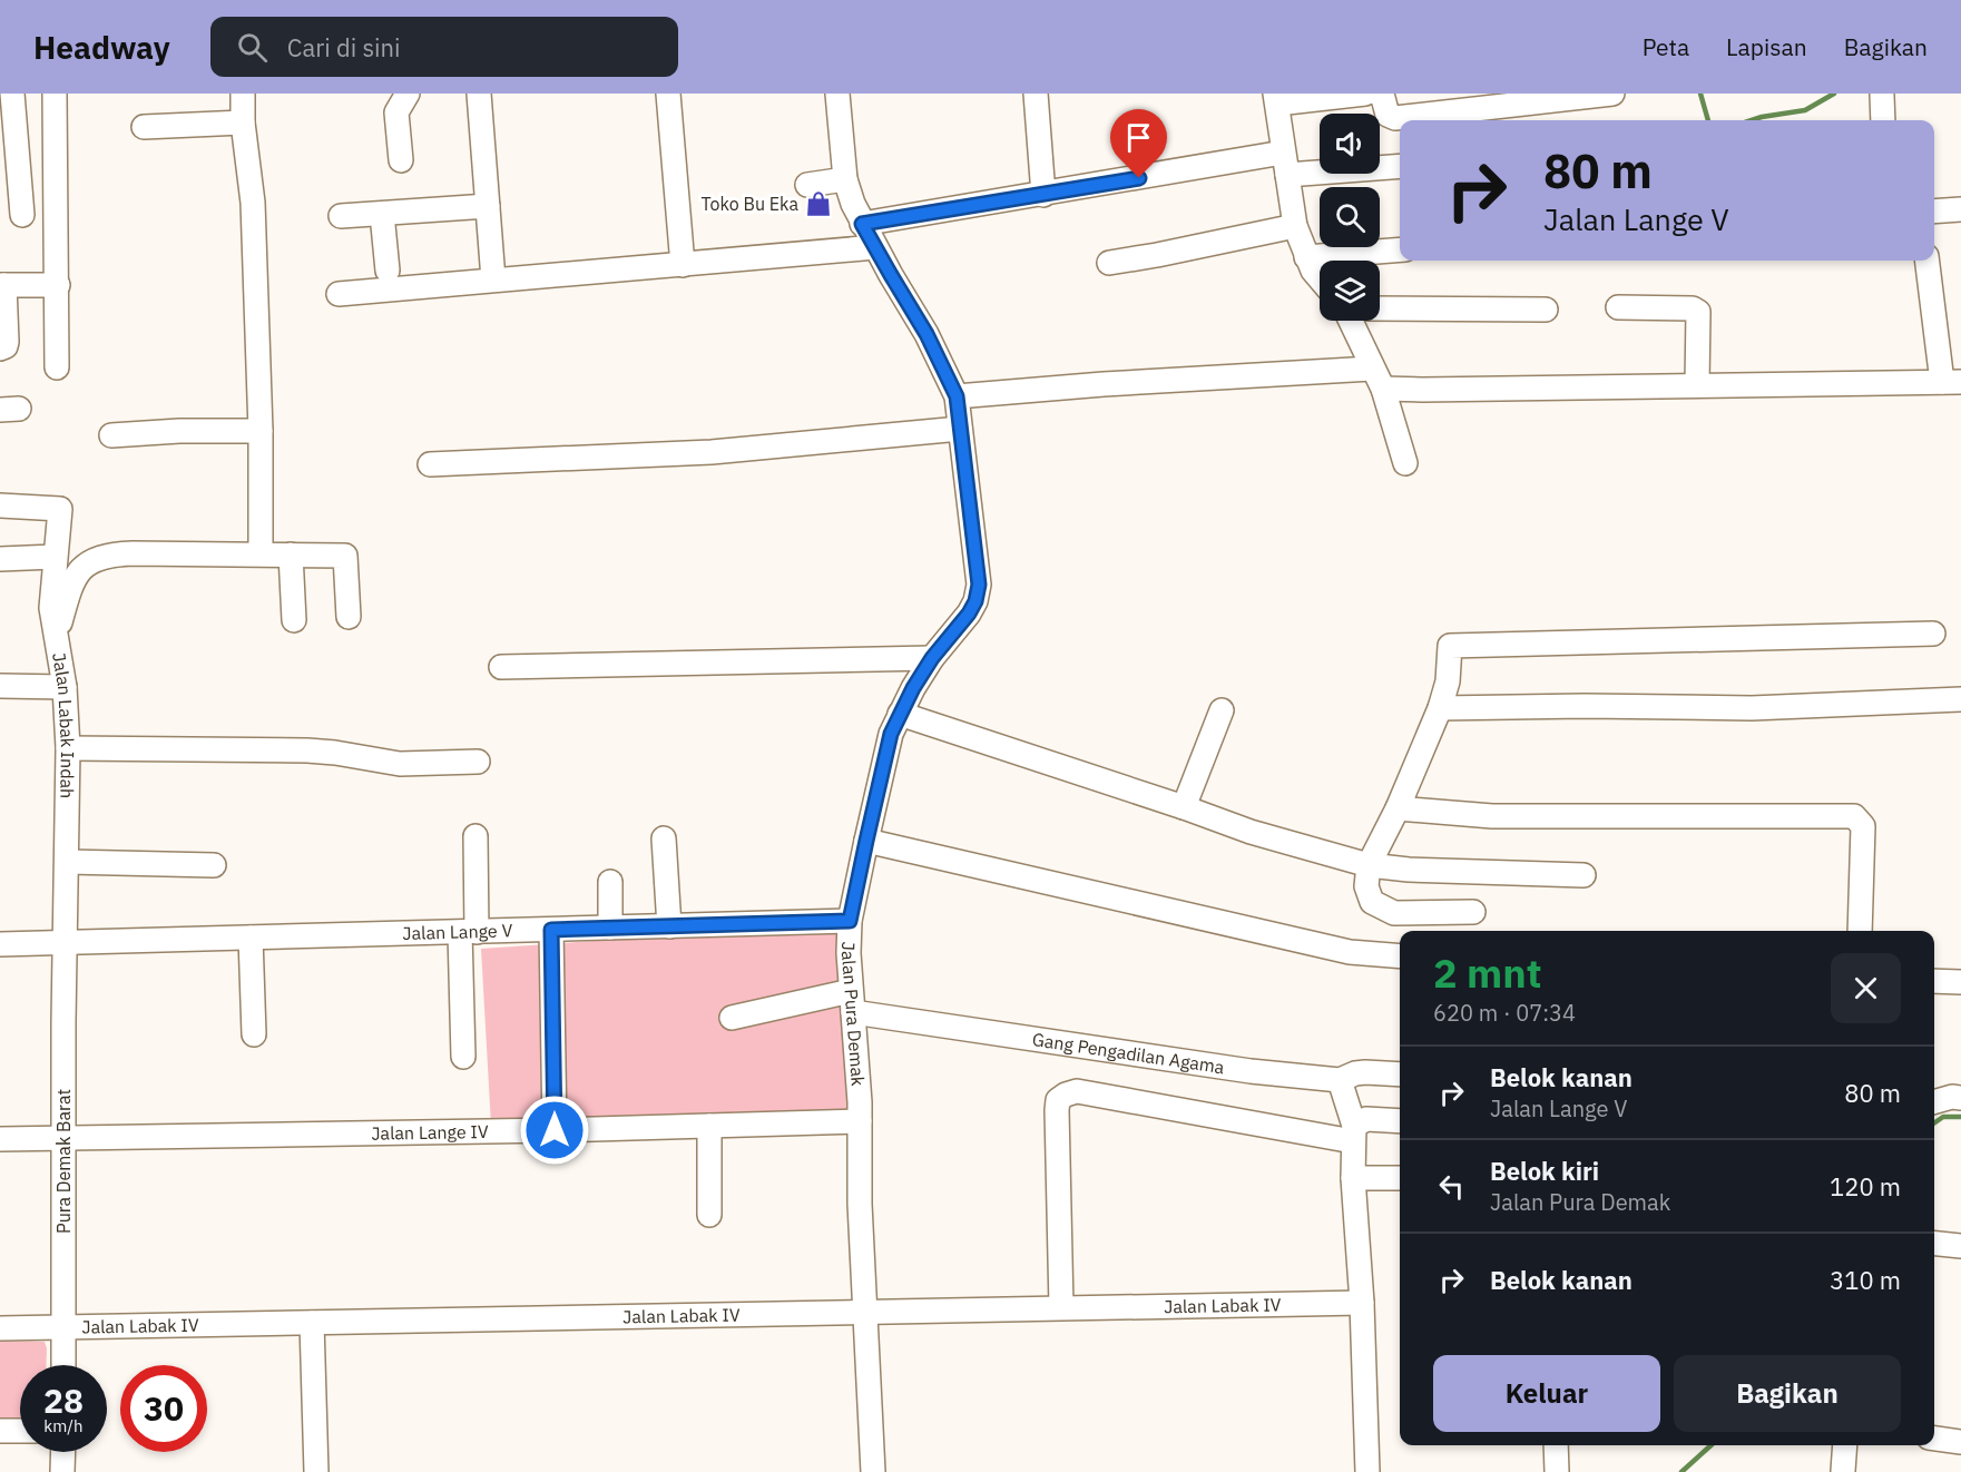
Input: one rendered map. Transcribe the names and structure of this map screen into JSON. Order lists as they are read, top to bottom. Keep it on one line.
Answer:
{"streets":{"street":["Jalan Labak Indah","Jalan Lange V","Jalan Pura Demak","Gang Pengadilan Agama","Jalan Lange IV","Pura Demak Barat","Jalan Labak IV"]},"crossings":[["Jalan Labak Indah","Jalan Lange V"],["Jalan Labak Indah","Pura Demak Barat"],["Jalan Lange V","Jalan Pura Demak"],["Jalan Lange V","Pura Demak Barat"],["Jalan Pura Demak","Gang Pengadilan Agama"],["Jalan Pura Demak","Jalan Lange IV"],["Jalan Pura Demak","Jalan Labak IV"],["Jalan Lange IV","Pura Demak Barat"],["Pura Demak Barat","Jalan Labak IV"]],"places":{"shop":["Toko Bu Eka"]},"page":{"header":"Headway","search":"Cari di sini","nav":["Peta","Lapisan","Bagikan"],"turn":["80 m","Jalan Lange V"],"heading":["2 mnt","620 m · 07:34"],"list":[{"name":"Belok kanan","note":"Jalan Lange V","value":"80 m"},{"name":"Belok kiri","note":"Jalan Pura Demak","value":"120 m"},{"name":"Belok kanan","value":"310 m"}],"buttons":["Keluar","Bagikan"],"speed":"28 km/h","limit":"30"}}
